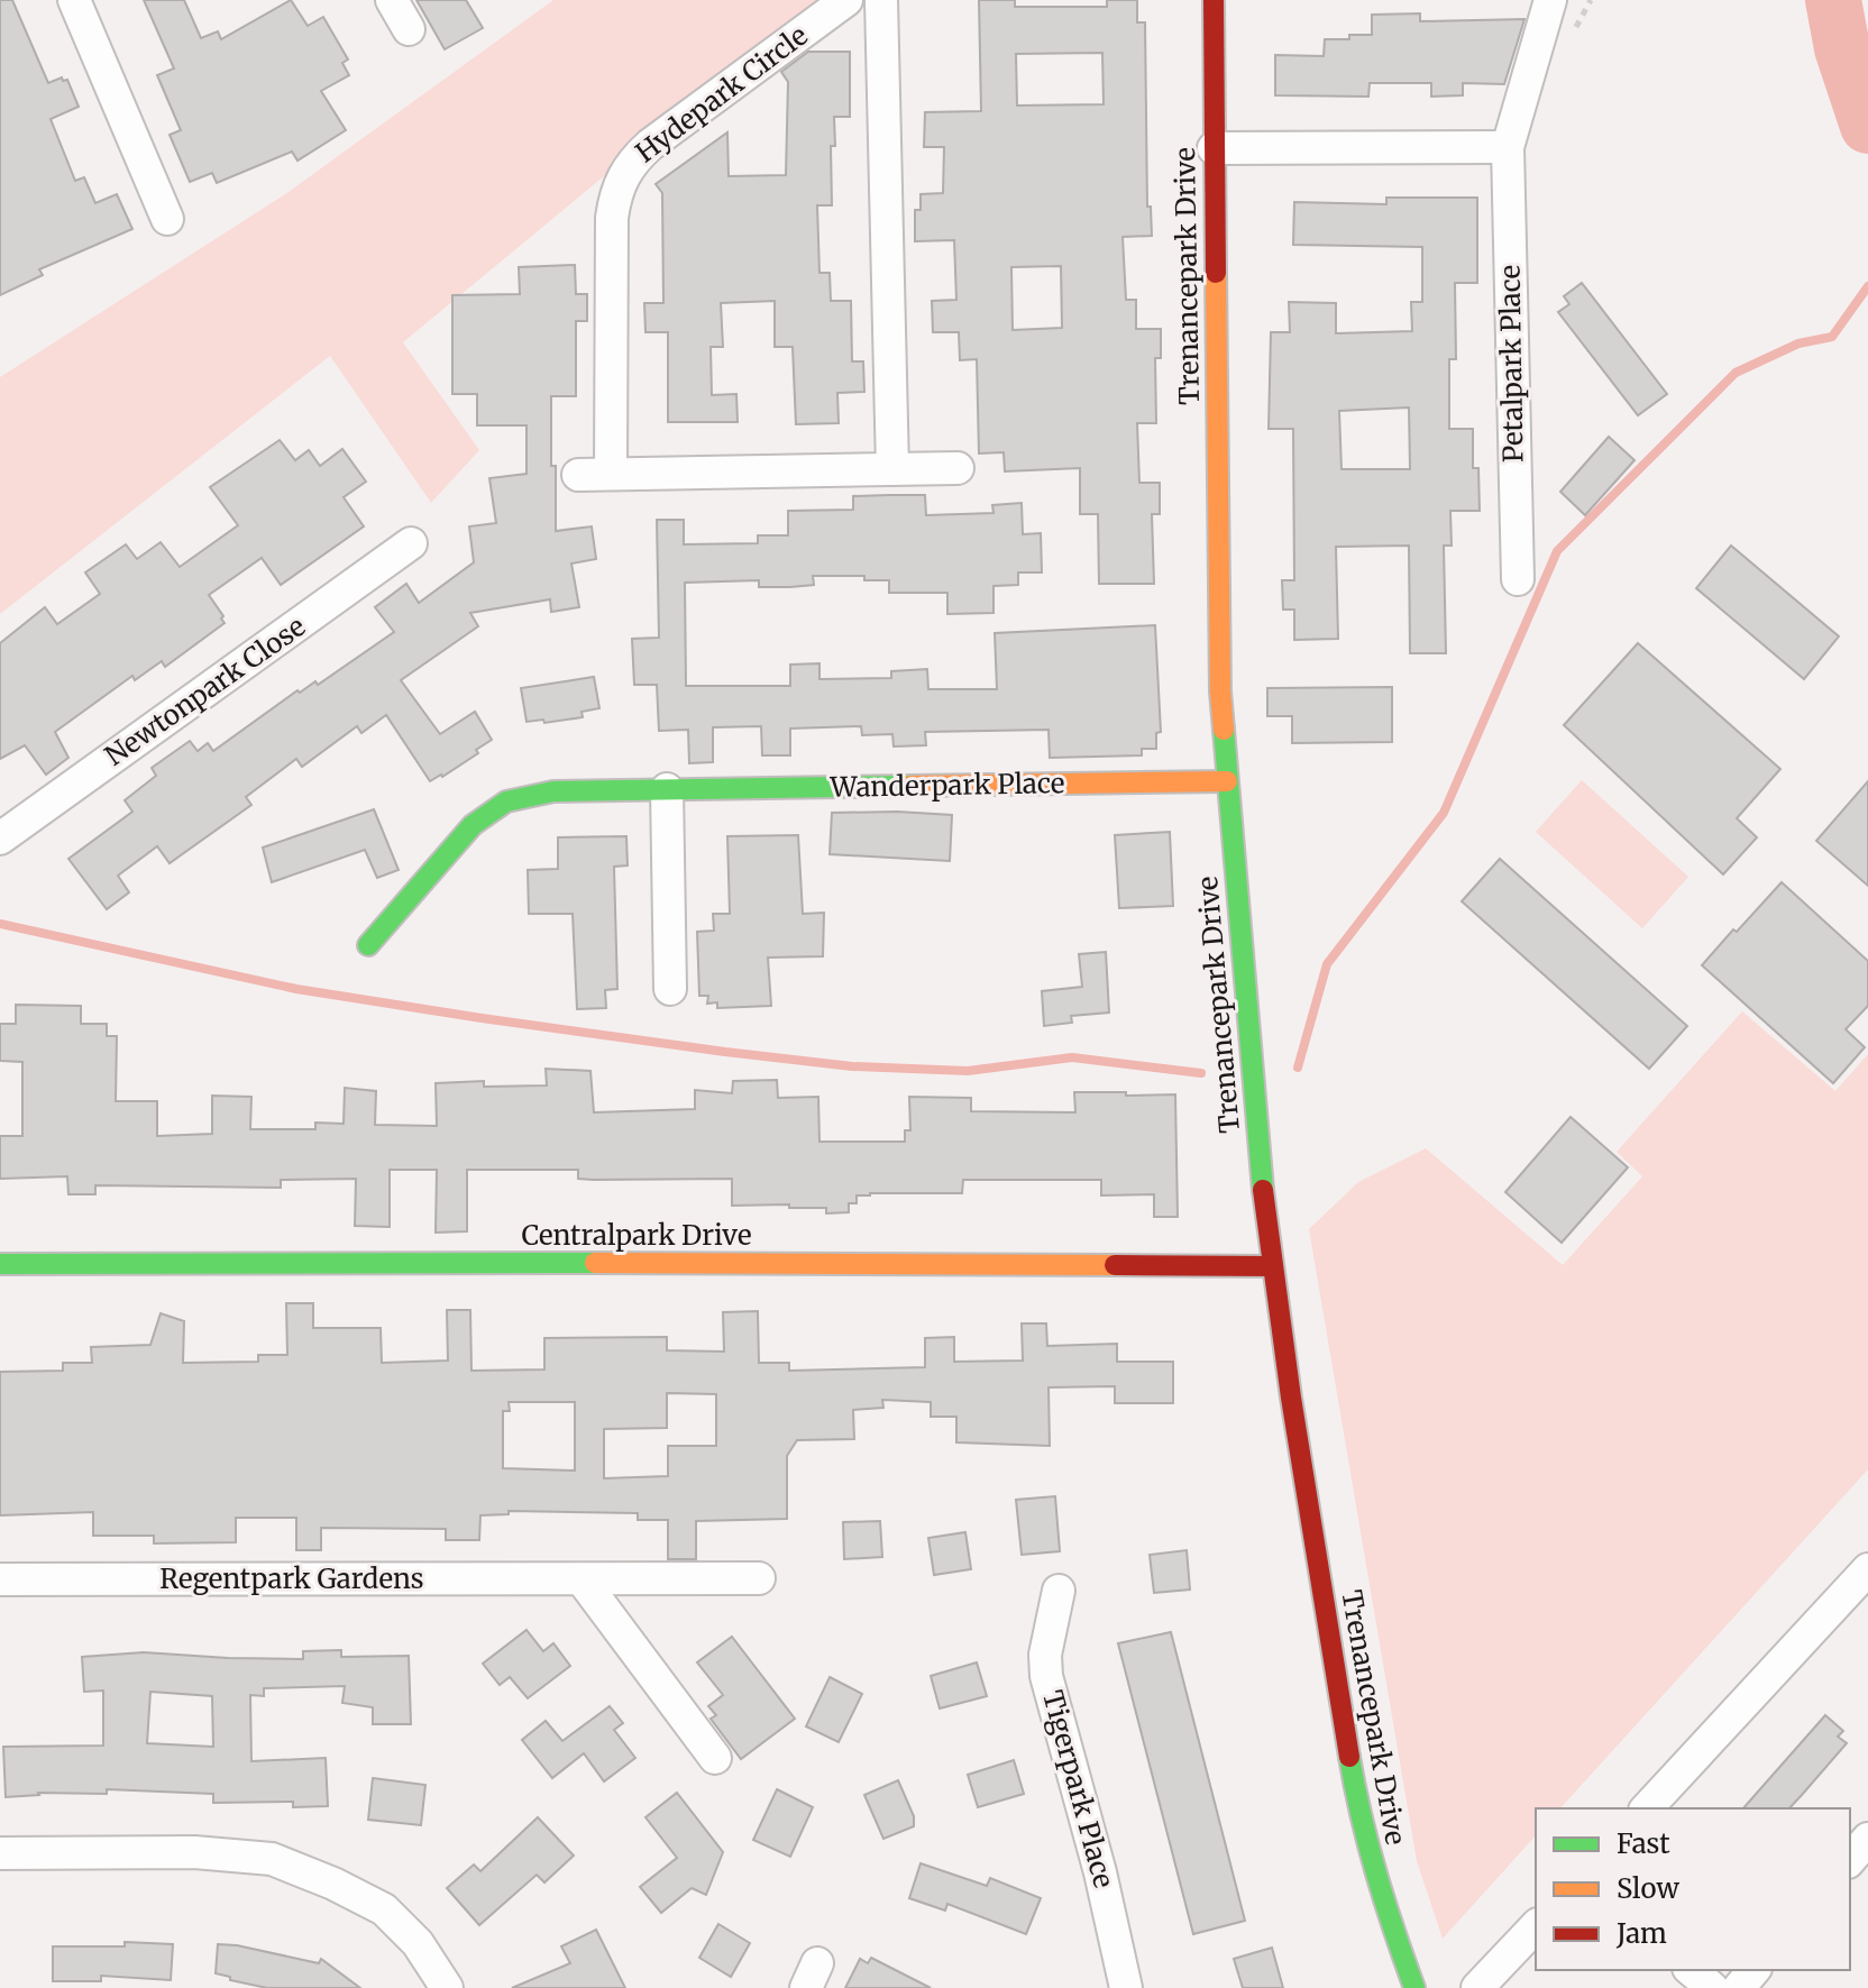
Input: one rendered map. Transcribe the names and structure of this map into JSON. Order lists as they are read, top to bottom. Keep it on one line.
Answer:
{"streets":{"street":["Hydepark Circle","Trenancepark Drive","Petalpark Place","Newtonpark Close","Wanderpark Place","Centralpark Drive","Regentpark Gardens","Tigerpark Place"]},"crossings":[["Trenancepark Drive","Wanderpark Place"],["Trenancepark Drive","Centralpark Drive"]],"legend":["Fast","Slow","Jam"]}
